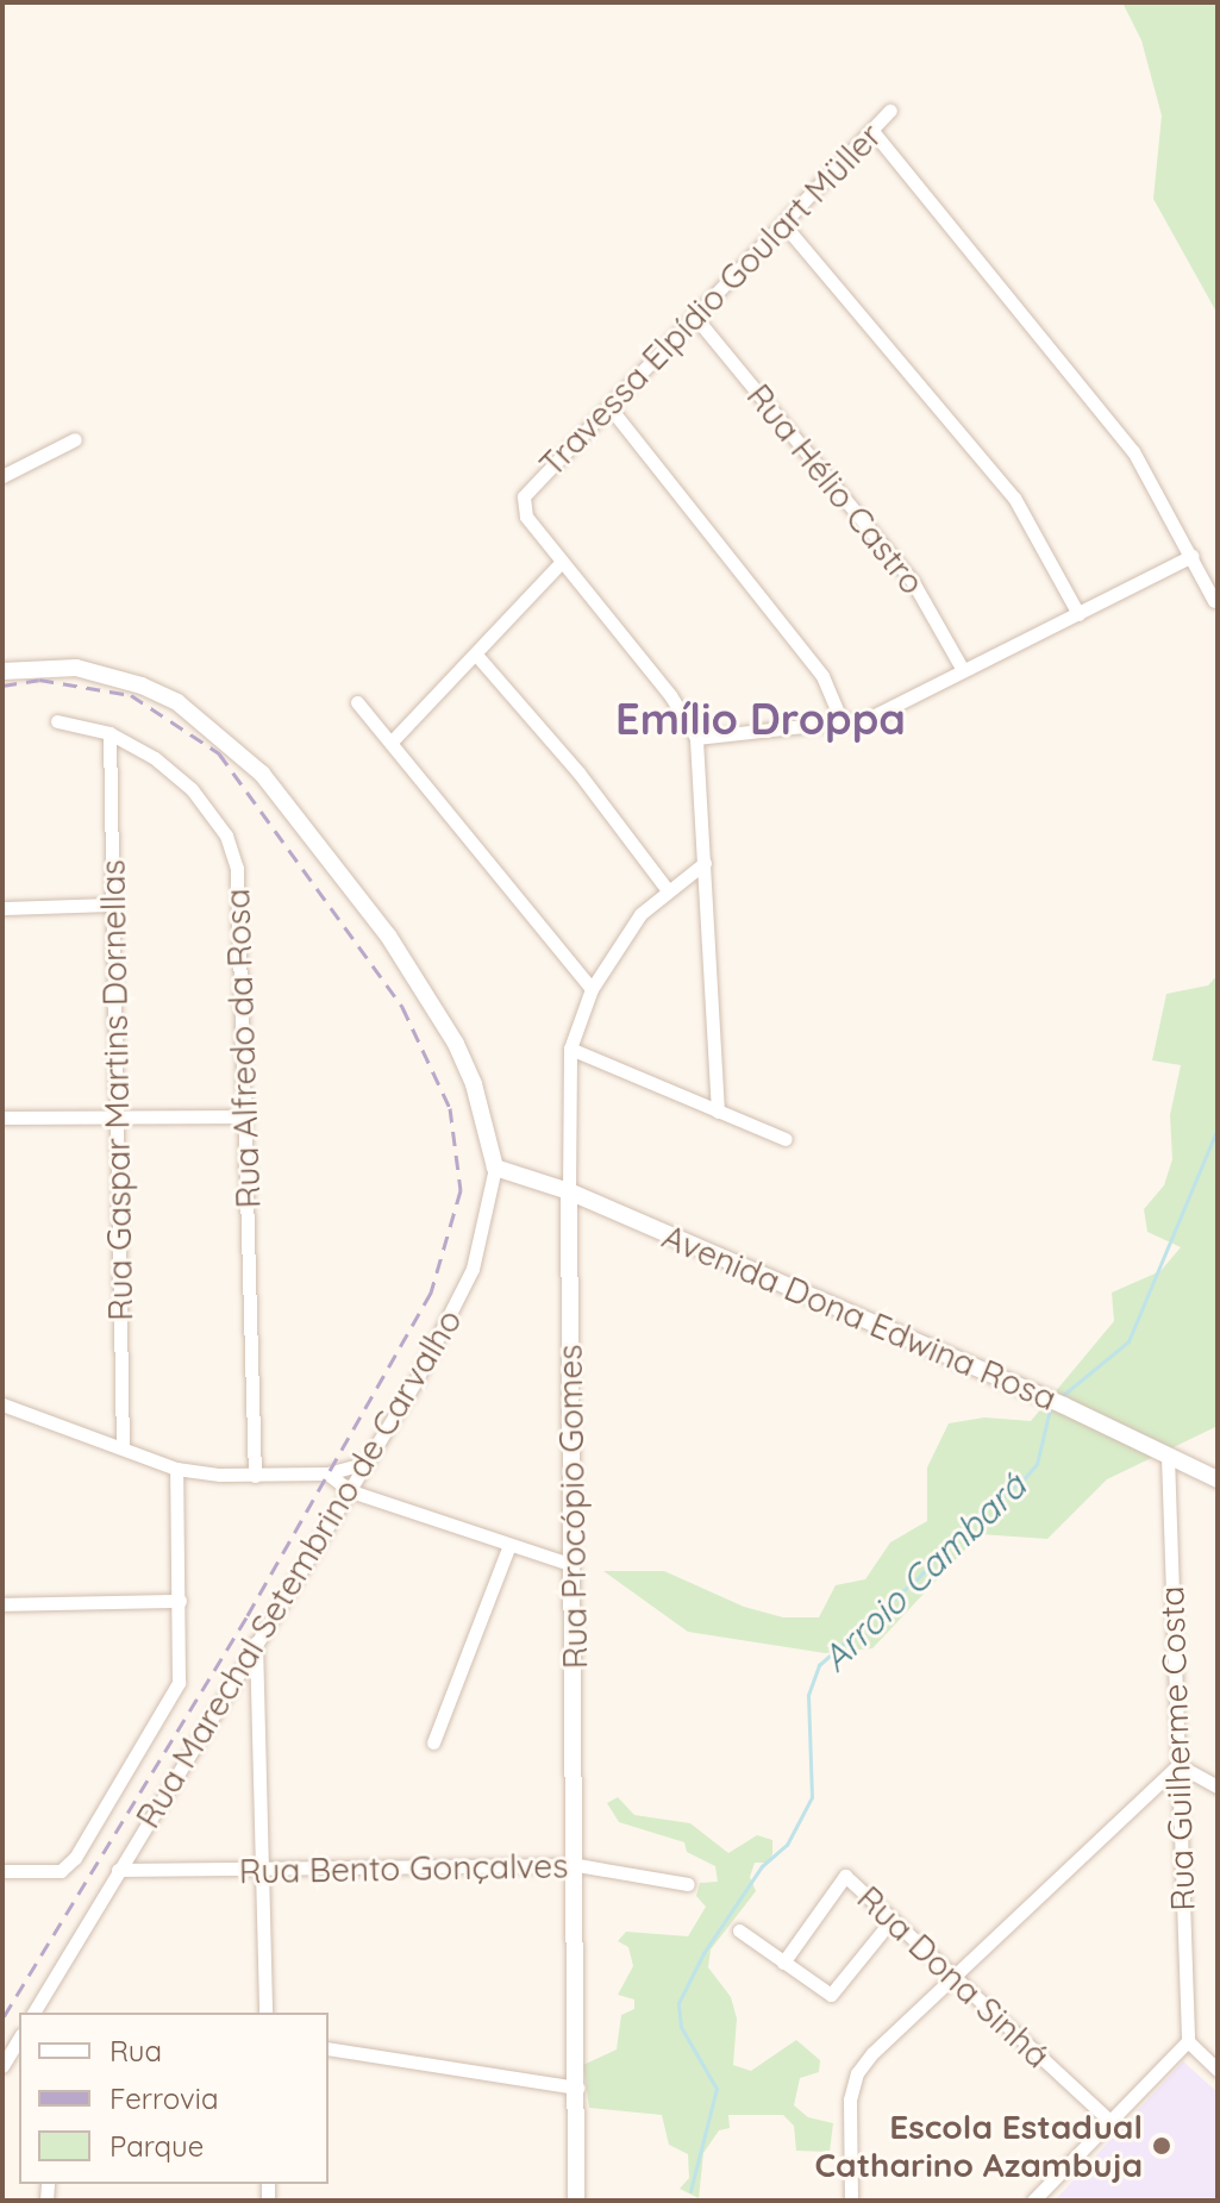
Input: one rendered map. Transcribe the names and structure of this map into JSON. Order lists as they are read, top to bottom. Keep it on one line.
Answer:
{"streets":{"street":["Travessa Elpídio Goulart Müller","Rua Hélio Castro","Rua Alfredo da Rosa","Rua Gaspar Martins Dornellas","Avenida Dona Edwina Rosa","Rua Procópio Gomes","Rua Marechal Setembrino de Carvalho","Rua Guilherme Costa","Rua Bento Gonçalves","Rua Dona Sinhá"]},"crossings":[["Travessa Elpídio Goulart Müller","Rua Hélio Castro"],["Travessa Elpídio Goulart Müller","Rua Procópio Gomes"],["Rua Alfredo da Rosa","Rua Gaspar Martins Dornellas"],["Avenida Dona Edwina Rosa","Rua Procópio Gomes"],["Avenida Dona Edwina Rosa","Rua Marechal Setembrino de Carvalho"],["Avenida Dona Edwina Rosa","Rua Guilherme Costa"],["Rua Procópio Gomes","Rua Bento Gonçalves"],["Rua Marechal Setembrino de Carvalho","Rua Bento Gonçalves"]],"districts":["Emílio Droppa"],"water":["Arroio Cambará"],"places":["Escola Estadual Catharino Azambuja"],"legend":["Rua","Ferrovia","Parque"]}
